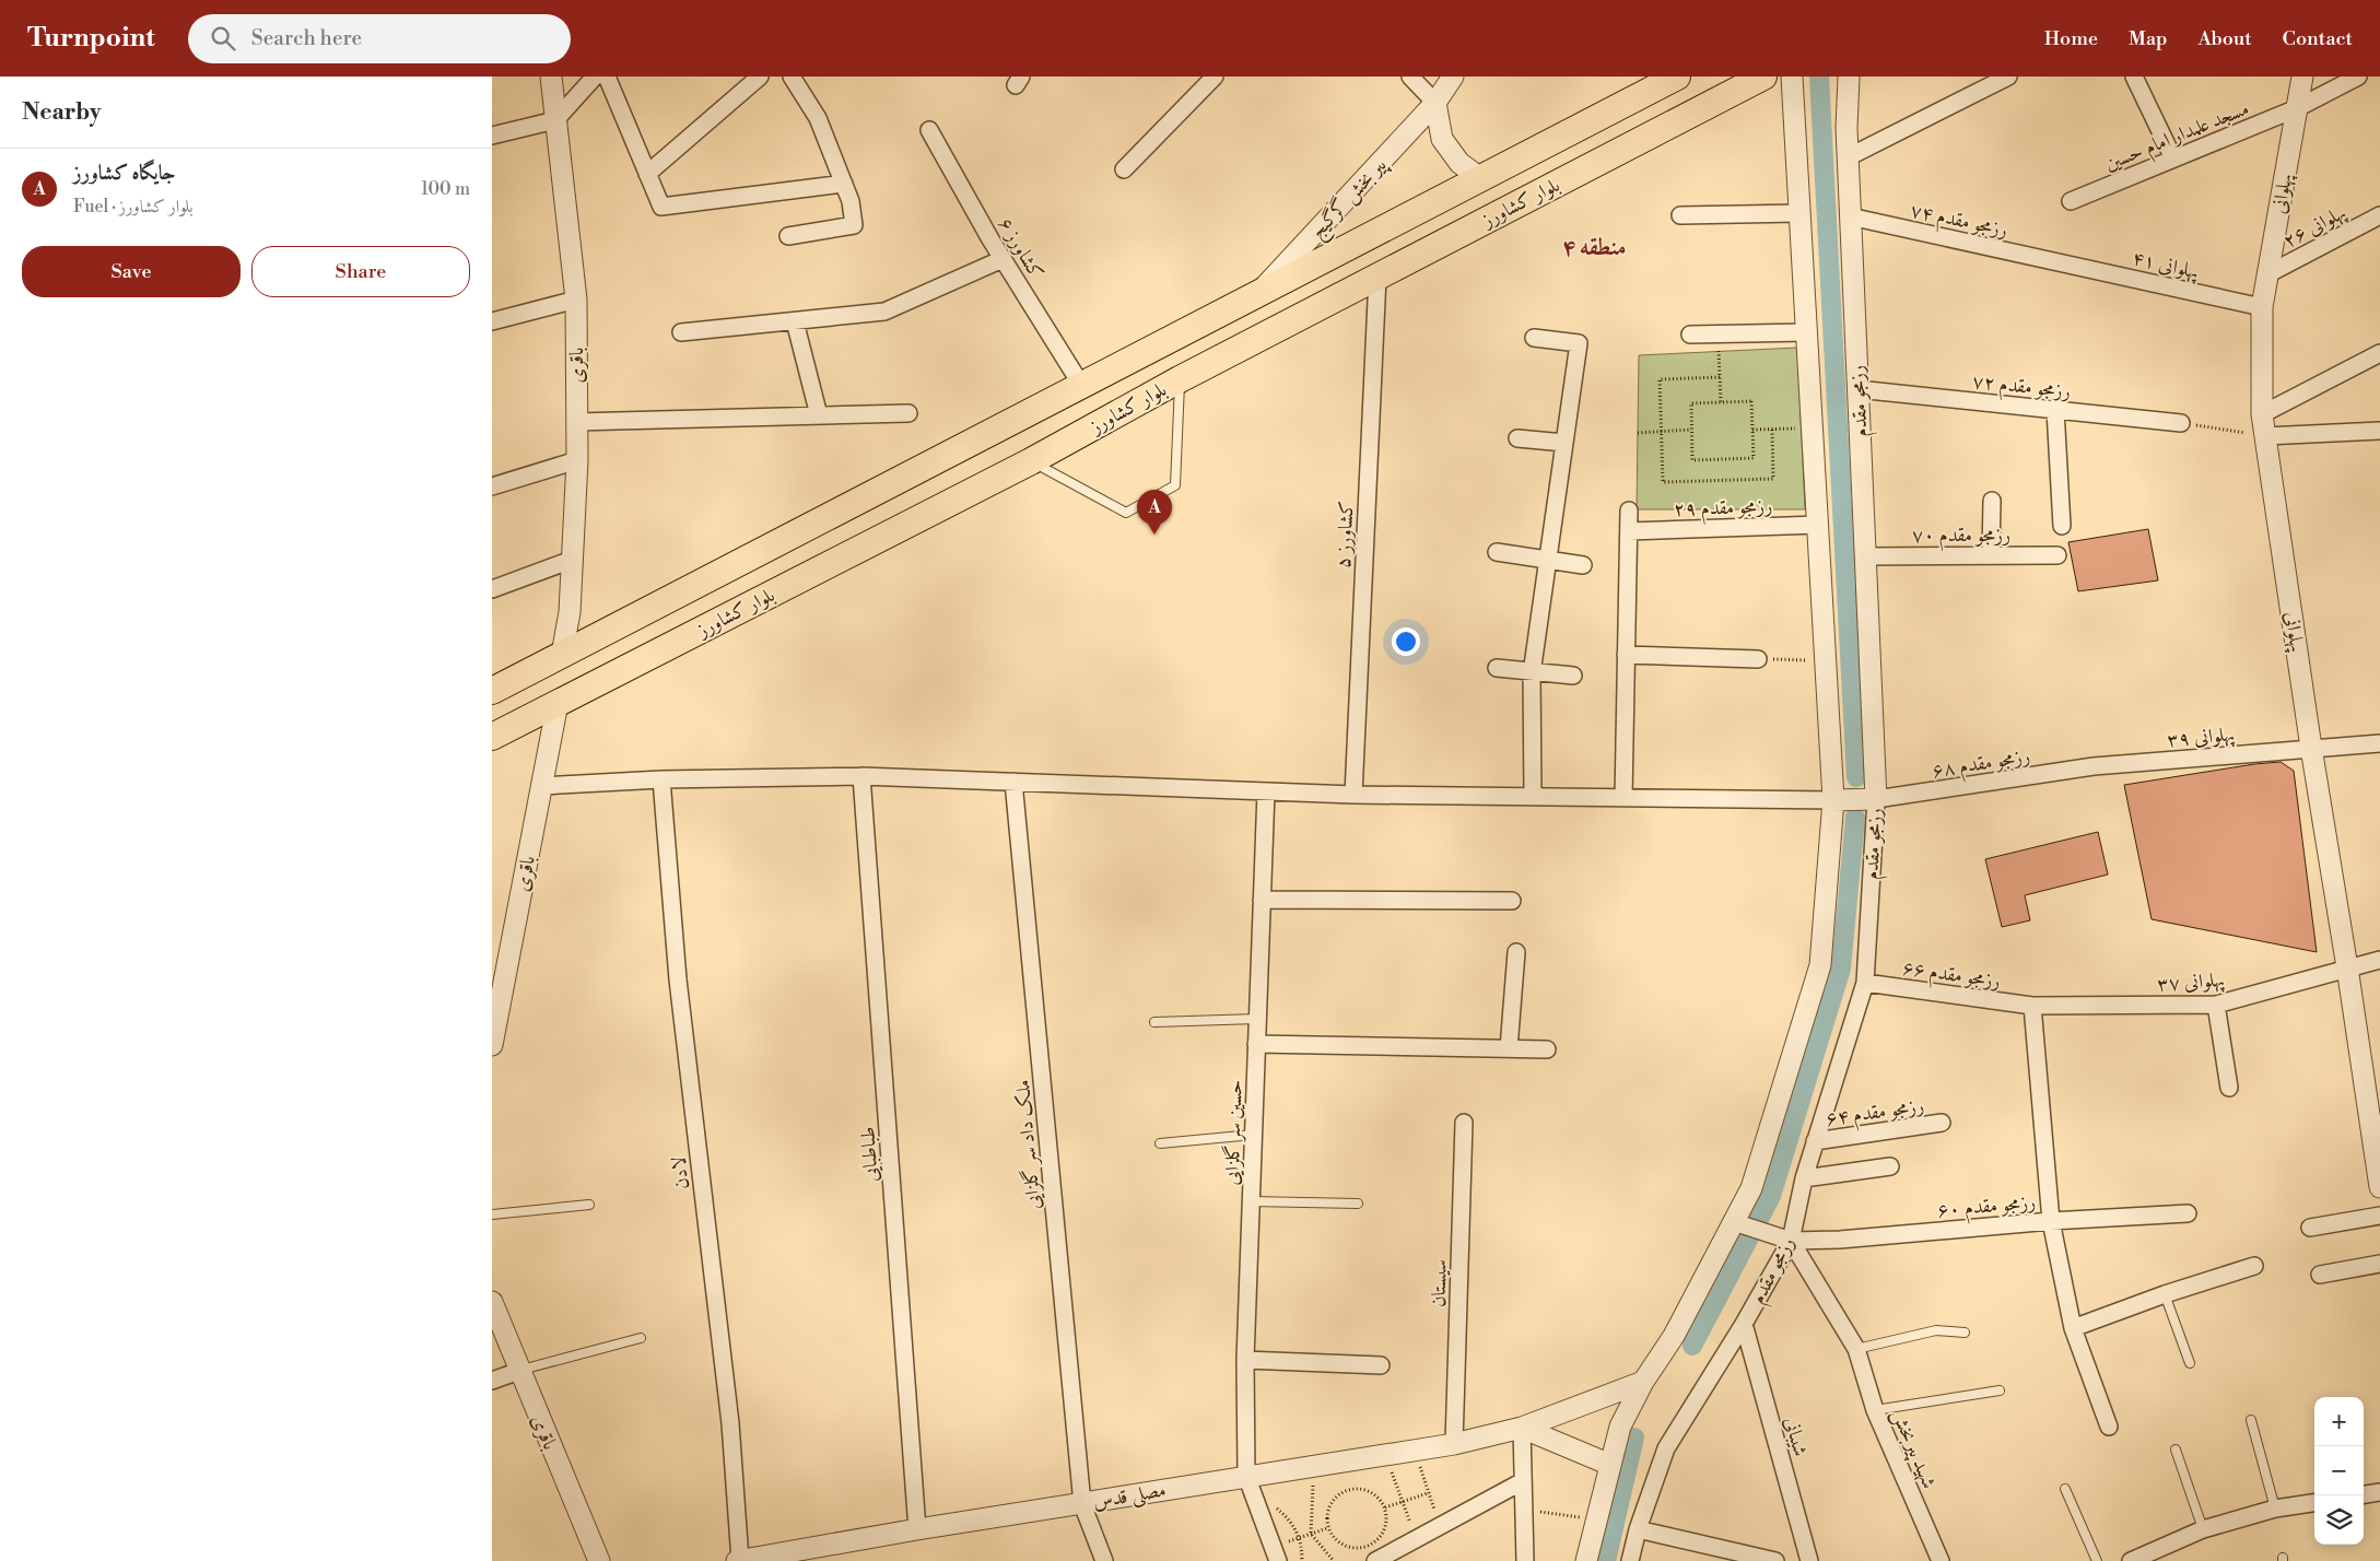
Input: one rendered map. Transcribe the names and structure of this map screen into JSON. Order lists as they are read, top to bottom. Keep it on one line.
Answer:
{"streets":{"main road":["بلوار کشاورز"],"street":["مسجد علمدار امام حسین","پهلوانی","پیر بخش گرگیج","رزمجو مقدم ۷۴","پهلوانی ۲۶","کشاورز ۶","پهلوانی ۴۱","باقری","رزمجو مقدم ۷۲","رزمجو مقدم","رزمجو مقدم ۲۹","کشاورز ۵","رزمجو مقدم ۷۰","پهلوانی ۳۹","رزمجو مقدم ۶۸","رزمجو مقدم ۶۶","پهلوانی ۳۷","رزمجو مقدم ۶۴","حسین سر گلزایی","ملک داد سر گلزایی","طباطبایی","لادن","رزمجو مقدم ۶۰","سیستان","شیبانی","شهید پیربخش","مصلی قدس"]},"crossings":[["مسجد علمدار امام حسین","پهلوانی"],["پهلوانی","پهلوانی ۲۶"],["پهلوانی","پهلوانی ۴۱"],["پهلوانی","پهلوانی ۳۹"],["پهلوانی","پهلوانی ۳۷"],["پیر بخش گرگیج","بلوار کشاورز"],["بلوار کشاورز","کشاورز ۶"],["بلوار کشاورز","باقری"],["بلوار کشاورز","کشاورز ۵"],["رزمجو مقدم ۷۴","پهلوانی ۴۱"],["رزمجو مقدم ۷۴","رزمجو مقدم"],["رزمجو مقدم ۷۲","رزمجو مقدم"],["رزمجو مقدم","رزمجو مقدم ۷۰"],["رزمجو مقدم","رزمجو مقدم ۶۸"],["رزمجو مقدم","رزمجو مقدم ۶۶"],["رزمجو مقدم","رزمجو مقدم ۶۴"],["رزمجو مقدم","رزمجو مقدم ۶۰"],["رزمجو مقدم","شیبانی"],["رزمجو مقدم","شهید پیربخش"],["پهلوانی ۳۹","رزمجو مقدم ۶۸"],["رزمجو مقدم ۶۶","پهلوانی ۳۷"],["حسین سر گلزایی","مصلی قدس"],["ملک داد سر گلزایی","مصلی قدس"],["طباطبایی","مصلی قدس"],["لادن","مصلی قدس"],["رزمجو مقدم ۶۰","شهید پیربخش"],["سیستان","مصلی قدس"]],"districts":["منطقه ۴"],"page":{"header":"Turnpoint","search":"Search here","nav":["Home","Map","About","Contact"],"heading":"Nearby","list":[{"mark":"A","name":"جایگاه کشاورز","note":"Fuel · بلوار کشاورز","value":"100 m"}],"buttons":["Save","Share"],"pins":"A","map_buttons":["+","−"]}}
